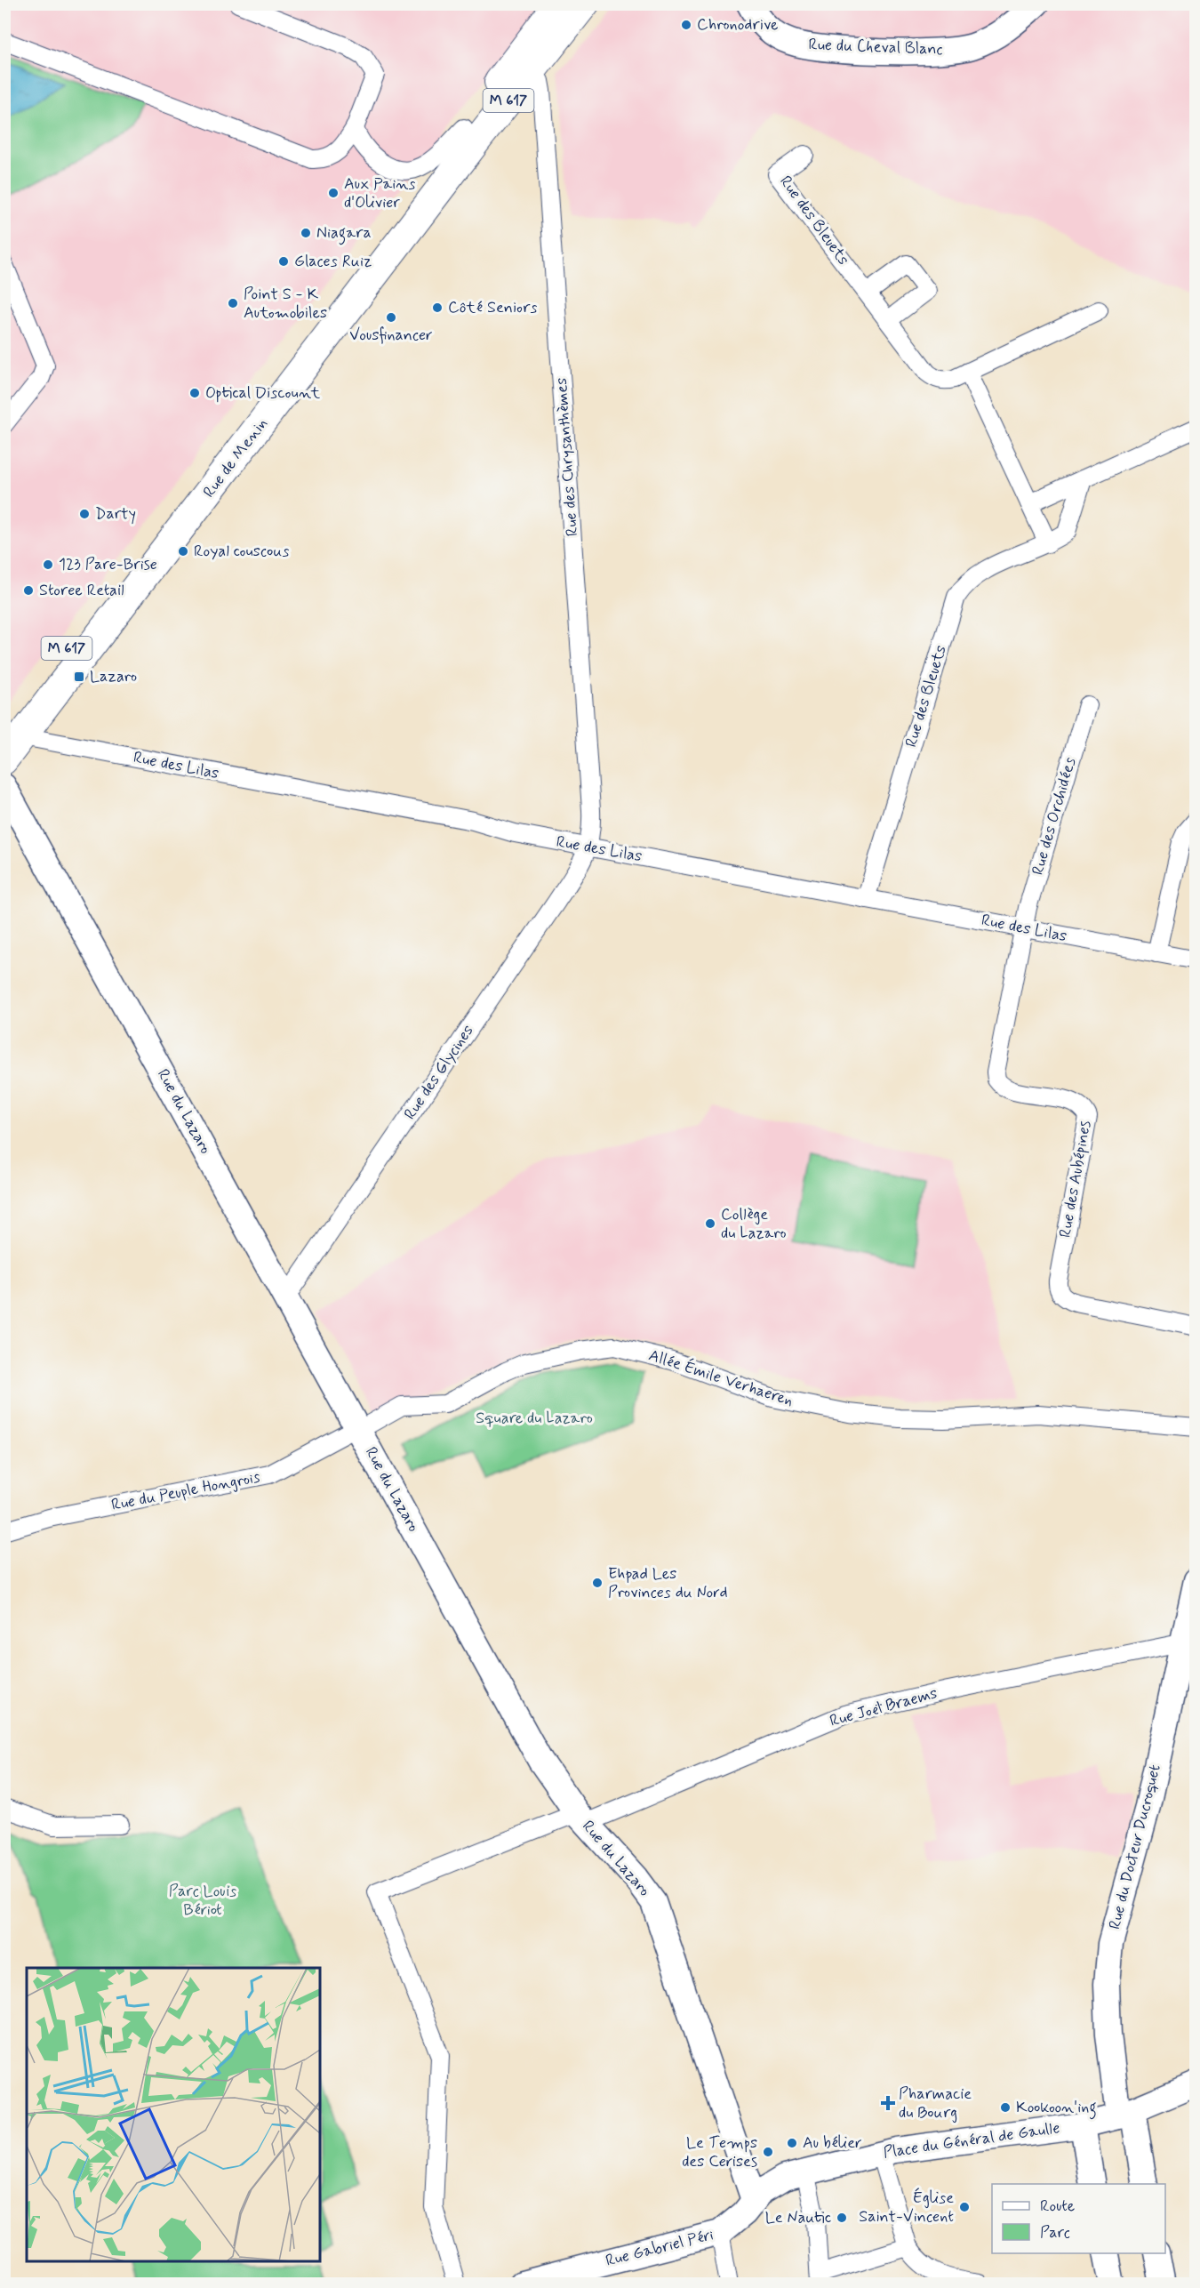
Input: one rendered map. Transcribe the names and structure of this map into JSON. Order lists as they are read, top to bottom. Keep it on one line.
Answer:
{"streets":{"main road":["M 617","Rue de Menin"],"street":["Rue du Cheval Blanc","Rue des Bleuets","Rue des Chrysanthèmes","Rue des Lilas","Rue des Orchidées","Rue des Glycines","Rue du Lazaro","Rue des Aubépines","Allée Émile Verhaeren","Rue du Peuple Hongrois","Rue Joël Braems","Rue du Docteur Ducroquet","Place du Général de Gaulle","Rue Gabriel Péri"]},"crossings":[["Rue des Bleuets","Rue des Lilas"],["Rue des Chrysanthèmes","Rue de Menin"],["Rue des Chrysanthèmes","Rue des Lilas"],["Rue des Chrysanthèmes","Rue des Glycines"],["Rue de Menin","Rue des Lilas"],["Rue des Lilas","Rue des Orchidées"],["Rue des Lilas","Rue des Glycines"],["Rue des Lilas","Rue des Aubépines"],["Rue des Orchidées","Rue des Aubépines"],["Rue des Glycines","Rue du Lazaro"],["Rue du Lazaro","Allée Émile Verhaeren"],["Rue du Lazaro","Rue du Peuple Hongrois"],["Rue du Lazaro","Rue Joël Braems"],["Rue du Lazaro","Place du Général de Gaulle"],["Rue du Lazaro","Rue Gabriel Péri"],["Allée Émile Verhaeren","Rue du Peuple Hongrois"],["Rue Joël Braems","Rue du Docteur Ducroquet"],["Rue du Docteur Ducroquet","Place du Général de Gaulle"],["Place du Général de Gaulle","Rue Gabriel Péri"]],"parks":["Square du Lazaro","Parc Louis Bériot"],"places":{"other":["Chronodrive","Aux Pains d'Olivier","Niagara","Glaces Ruiz","Point S - K Automobiles","Côté Seniors","Vousfinancer","Optical Discount","Darty","Royal couscous","123 Pare-Brise","Storee Retail","Collège du Lazaro","Ehpad Les Provinces du Nord","Kookoon'ing","Au bélier","Le Temps des Cerises","Église Saint-Vincent","Le Nautic"],"transit":["Lazaro"],"health":["Pharmacie du Bourg"]},"legend":["Route","Parc"]}
